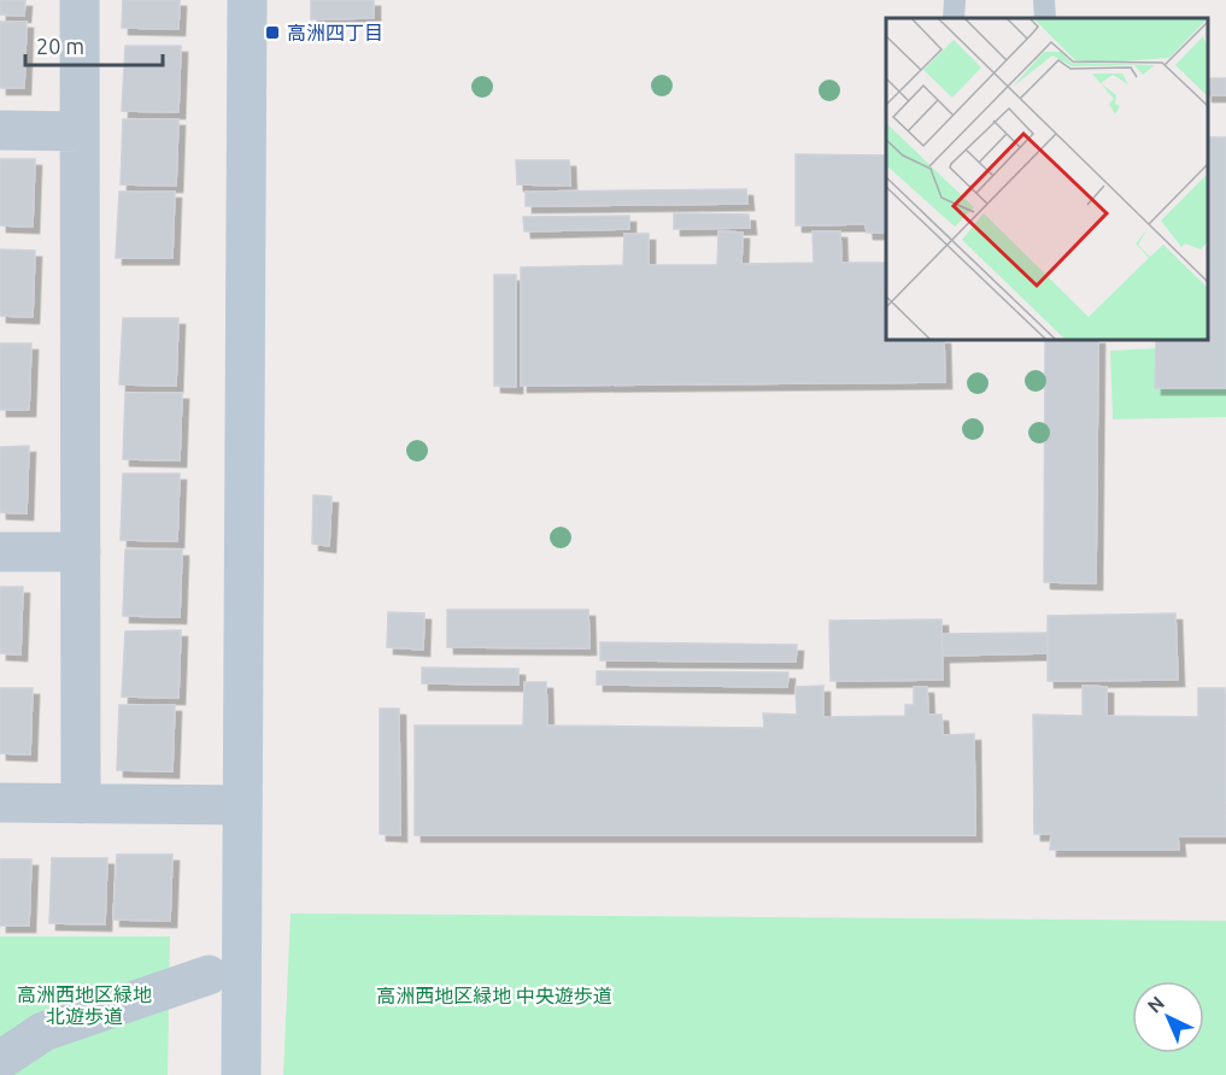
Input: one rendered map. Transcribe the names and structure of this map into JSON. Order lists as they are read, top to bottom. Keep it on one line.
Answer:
{"parks":["高洲西地区緑地 北遊歩道","高洲西地区緑地 中央遊歩道"],"places":{"transit":["高洲四丁目"]},"scale_bar":"20 m","north":"top left"}
